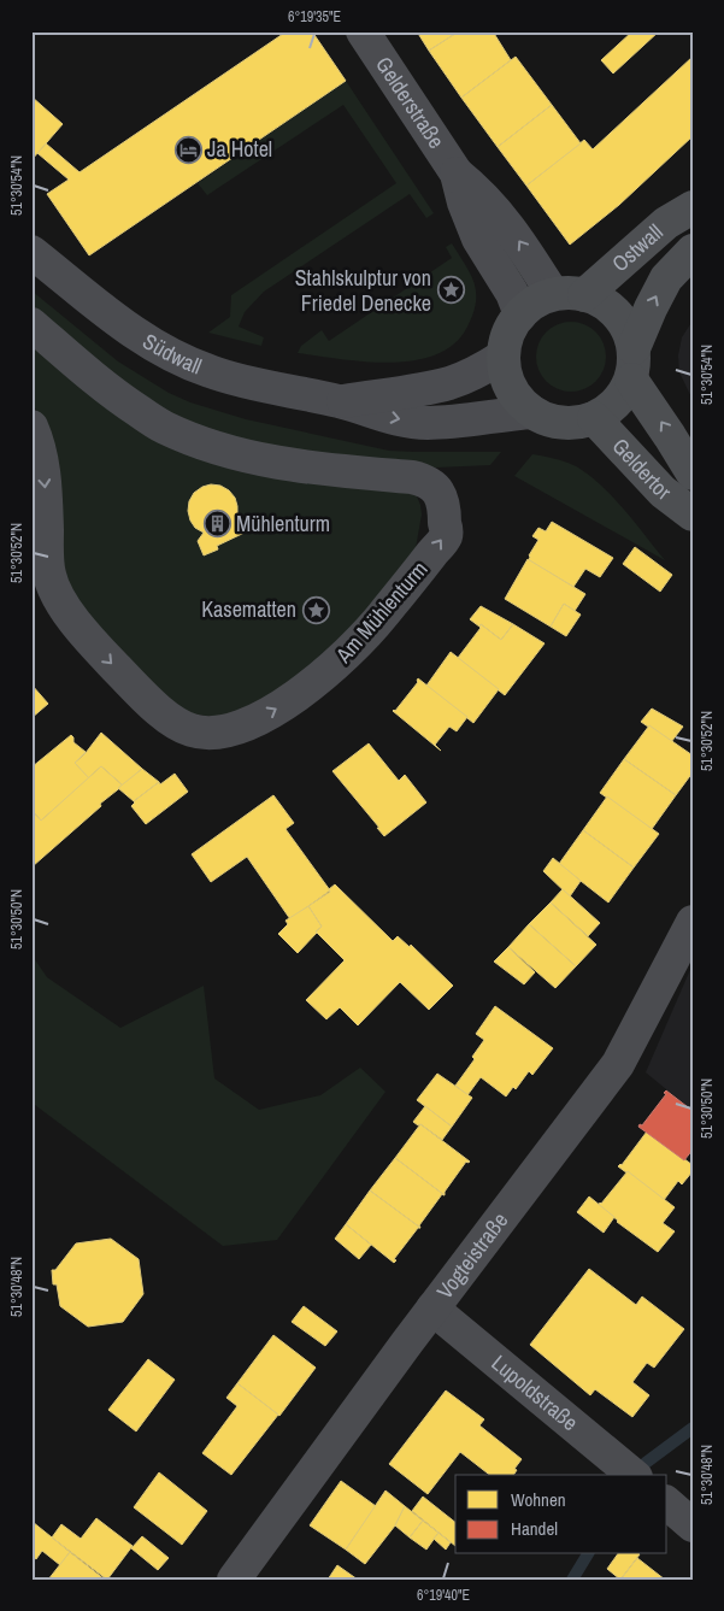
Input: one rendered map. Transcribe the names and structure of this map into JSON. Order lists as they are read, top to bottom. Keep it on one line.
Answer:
{"streets":{"main road":["Ostwall","Geldertor"],"street":["Gelderstraße","Südwall","Am Mühlenturm","Vogteistraße","Lupoldstraße"]},"crossings":[["Gelderstraße","Ostwall"],["Gelderstraße","Südwall"],["Gelderstraße","Geldertor"],["Ostwall","Südwall"],["Ostwall","Geldertor"],["Südwall","Geldertor"],["Vogteistraße","Lupoldstraße"]],"one_way":["Ostwall"],"places":{"hotel":["Ja Hotel"],"place":["Stahlskulptur von Friedel Denecke","Kasematten"],"building":["Mühlenturm"]},"legend":["Wohnen","Handel"],"coordinates":["6°19'35\"E","51°30'54\"N","51°30'52\"N","51°30'50\"N","51°30'48\"N","6°19'40\"E"]}
